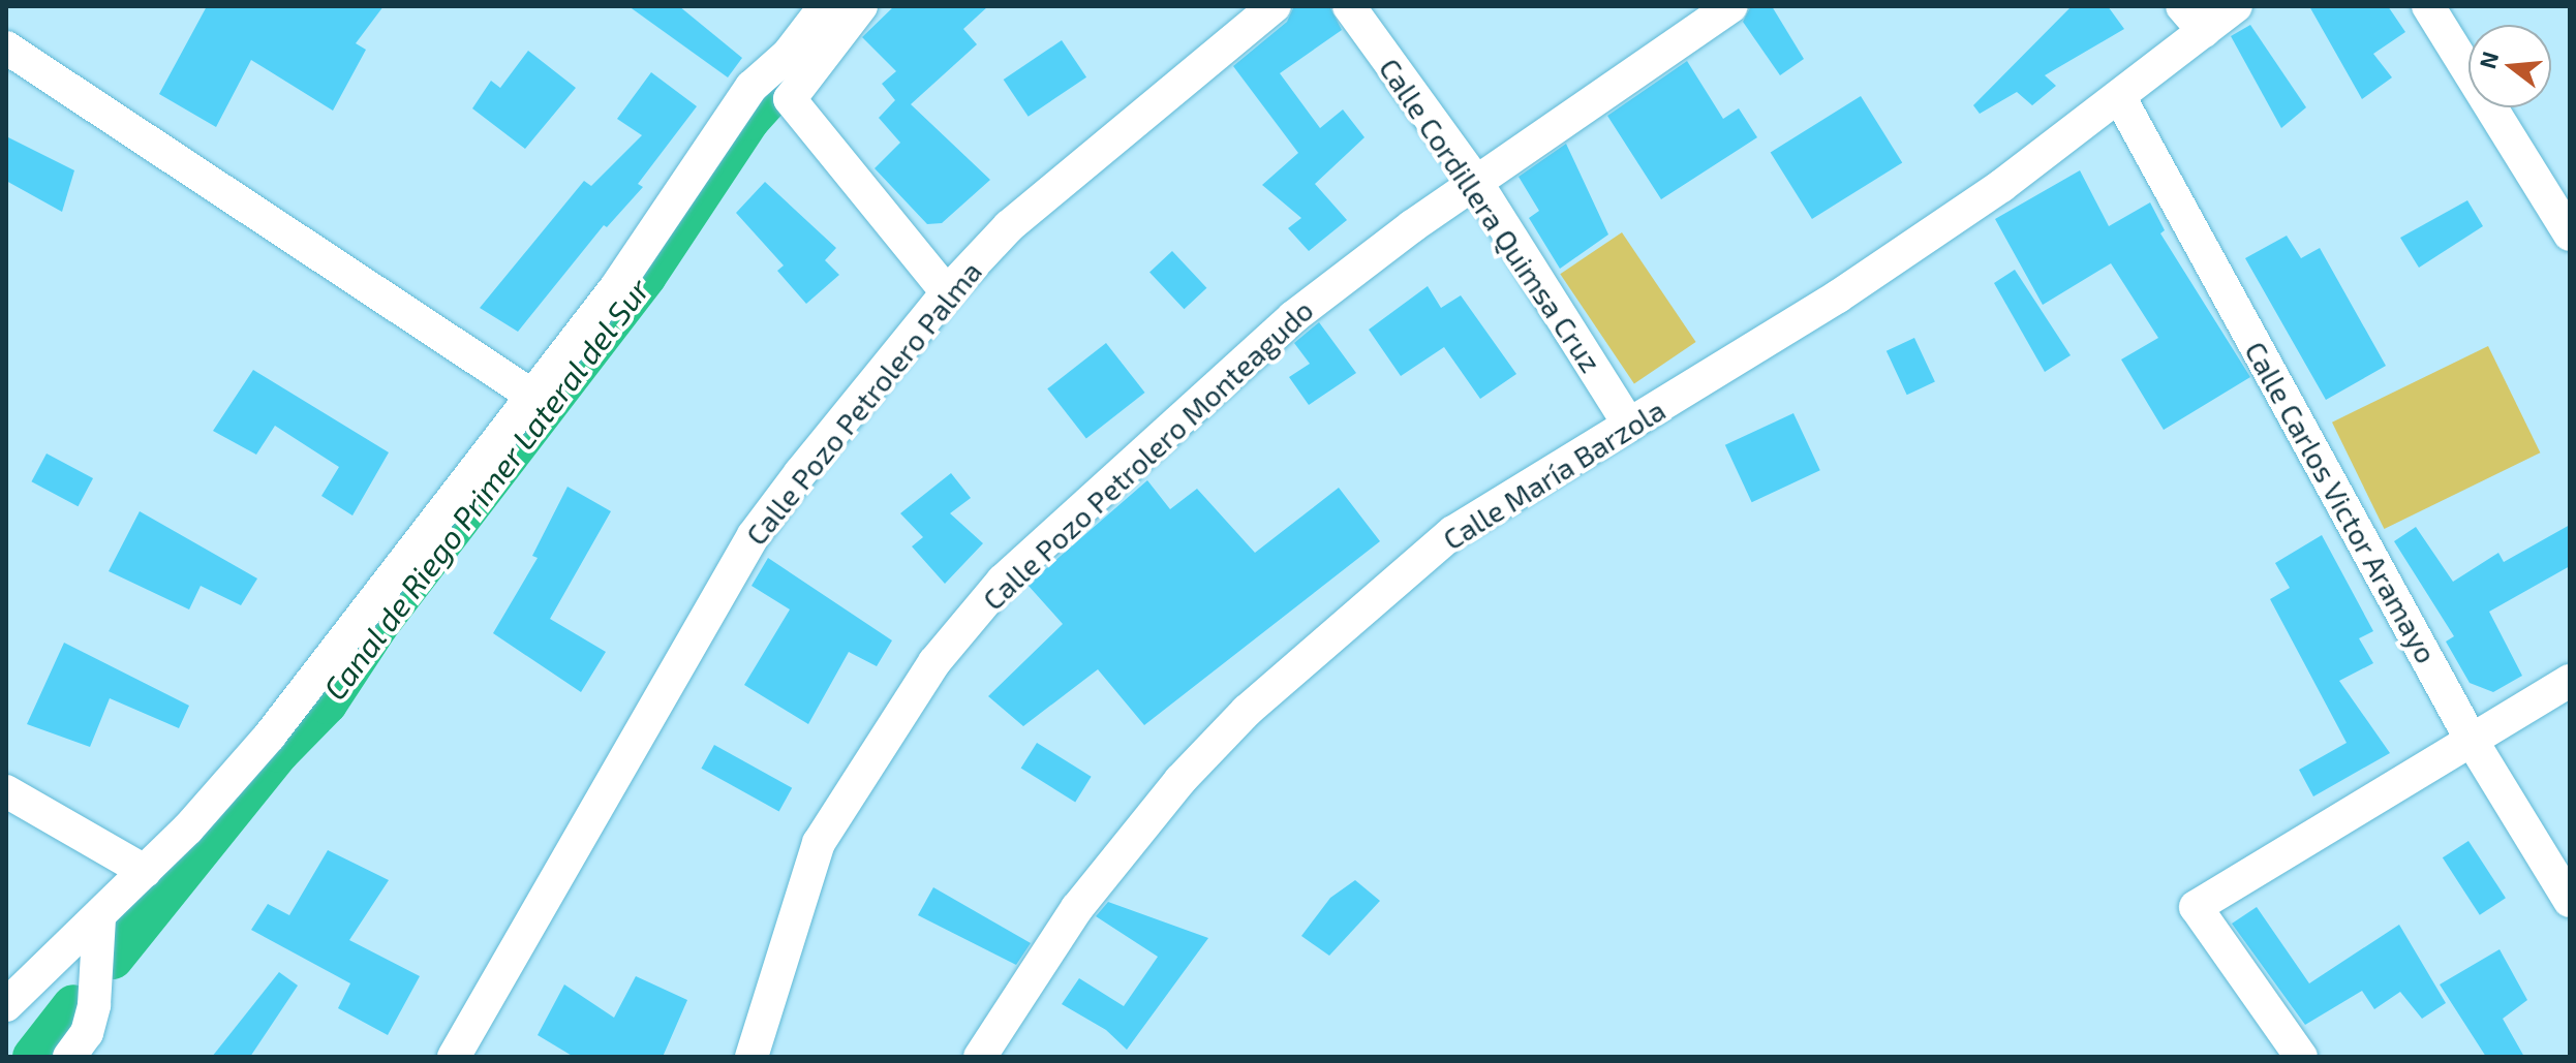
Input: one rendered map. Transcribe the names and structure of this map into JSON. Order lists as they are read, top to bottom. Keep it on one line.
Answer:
{"streets":{"street":["Calle Cordillera Quimsa Cruz","Calle Pozo Petrolero Palma","Calle Pozo Petrolero Monteagudo","Calle María Barzola","Calle Carlos Victor Aramayo"]},"crossings":[["Calle Cordillera Quimsa Cruz","Calle Pozo Petrolero Monteagudo"],["Calle Cordillera Quimsa Cruz","Calle María Barzola"],["Calle María Barzola","Calle Carlos Victor Aramayo"]],"water":["Canal de Riego Primer Lateral del Sur"],"north":"left"}
